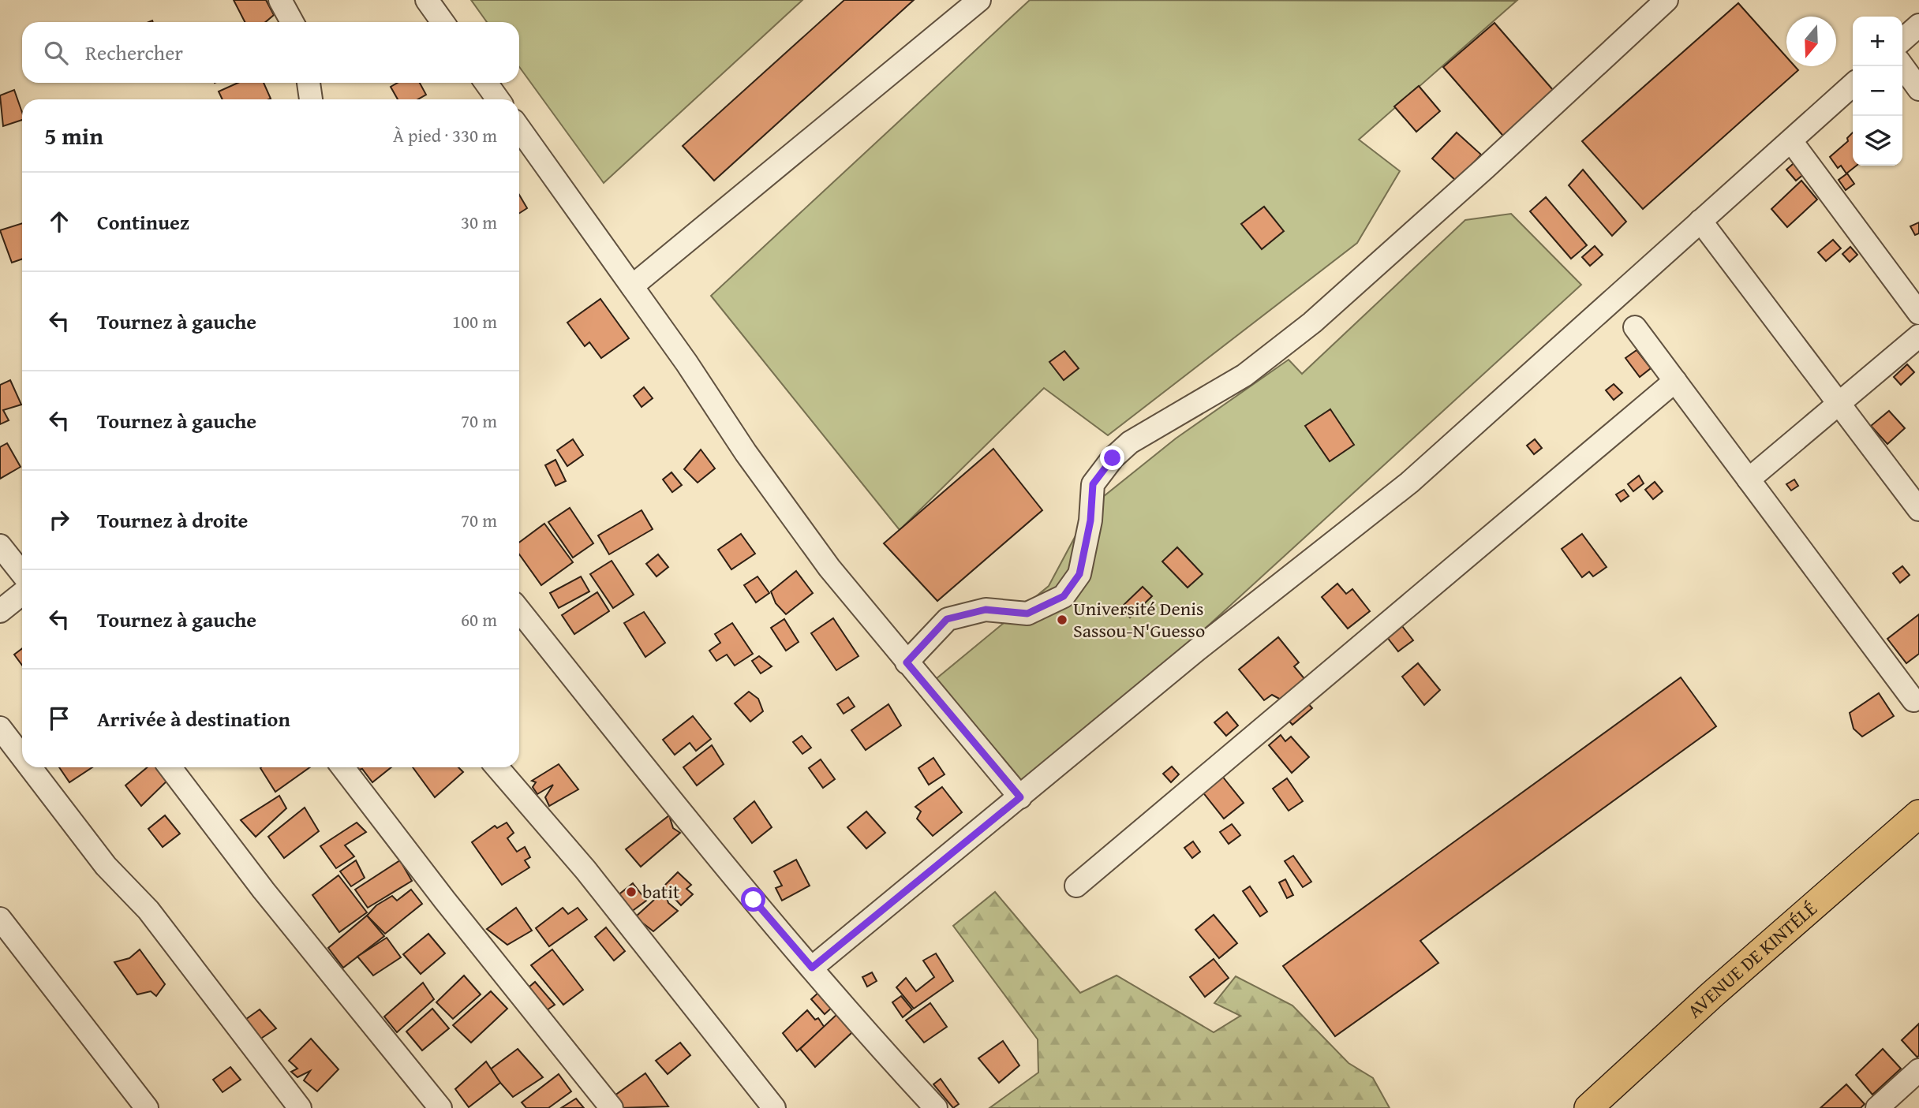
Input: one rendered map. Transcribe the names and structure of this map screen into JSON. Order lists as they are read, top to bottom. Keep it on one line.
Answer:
{"streets":{"main road":["AVENUE DE KINTÉLÉ"]},"places":["Université Denis Sassou-N'Guesso","batit"],"north":"bottom","page":{"map_buttons":["+","−"],"search":"Rechercher","heading":["5 min","À pied · 330 m"],"list":[["Continuez","30 m"],["Tournez à gauche","100 m"],["Tournez à gauche","70 m"],["Tournez à droite","70 m"],["Tournez à gauche","60 m"],"Arrivée à destination"]}}
